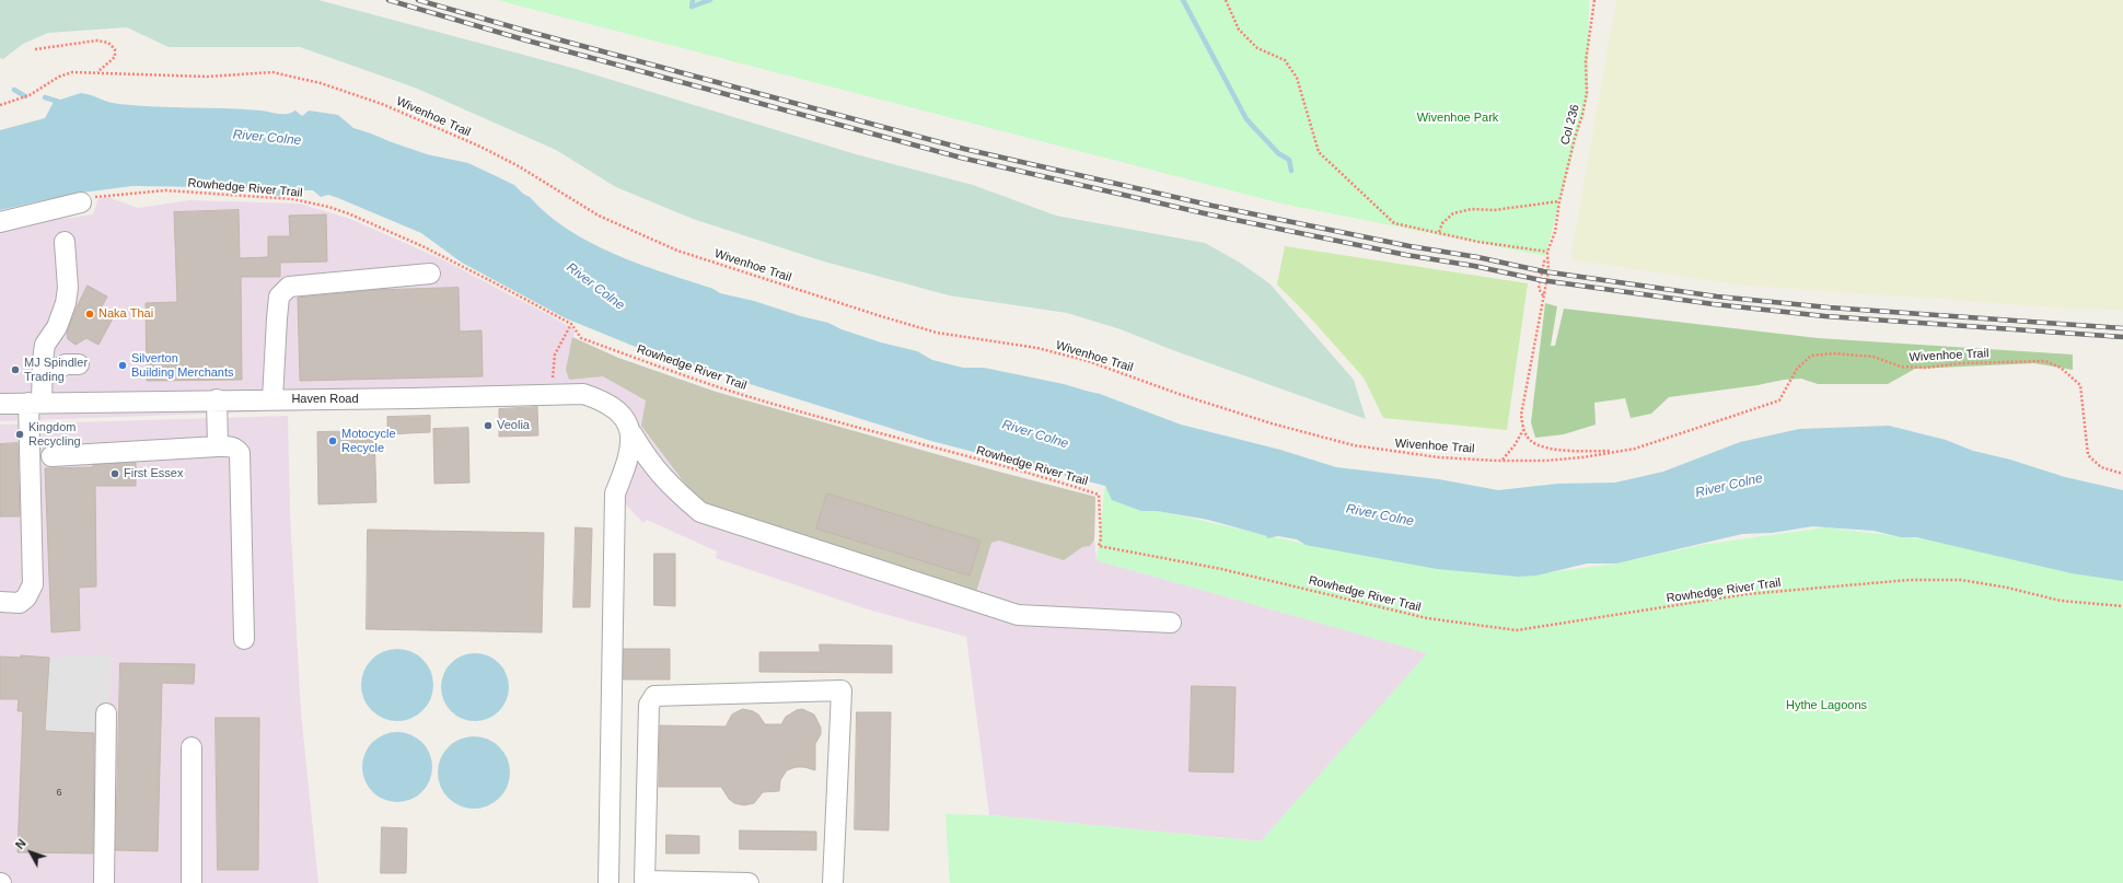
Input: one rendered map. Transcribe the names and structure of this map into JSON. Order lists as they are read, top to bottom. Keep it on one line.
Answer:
{"streets":{"street":["Haven Road"],"path":["Wivenhoe Trail","Col 236","Rowhedge River Trail"]},"water":["River Colne"],"parks":["Wivenhoe Park","Hythe Lagoons"],"places":["Naka Thai","Silverton Building Merchants","MJ Spindler Trading","Veolia","Kingdom Recycling","Motocycle Recycle","First Essex"],"house_numbers":["6"],"north":"top left"}
